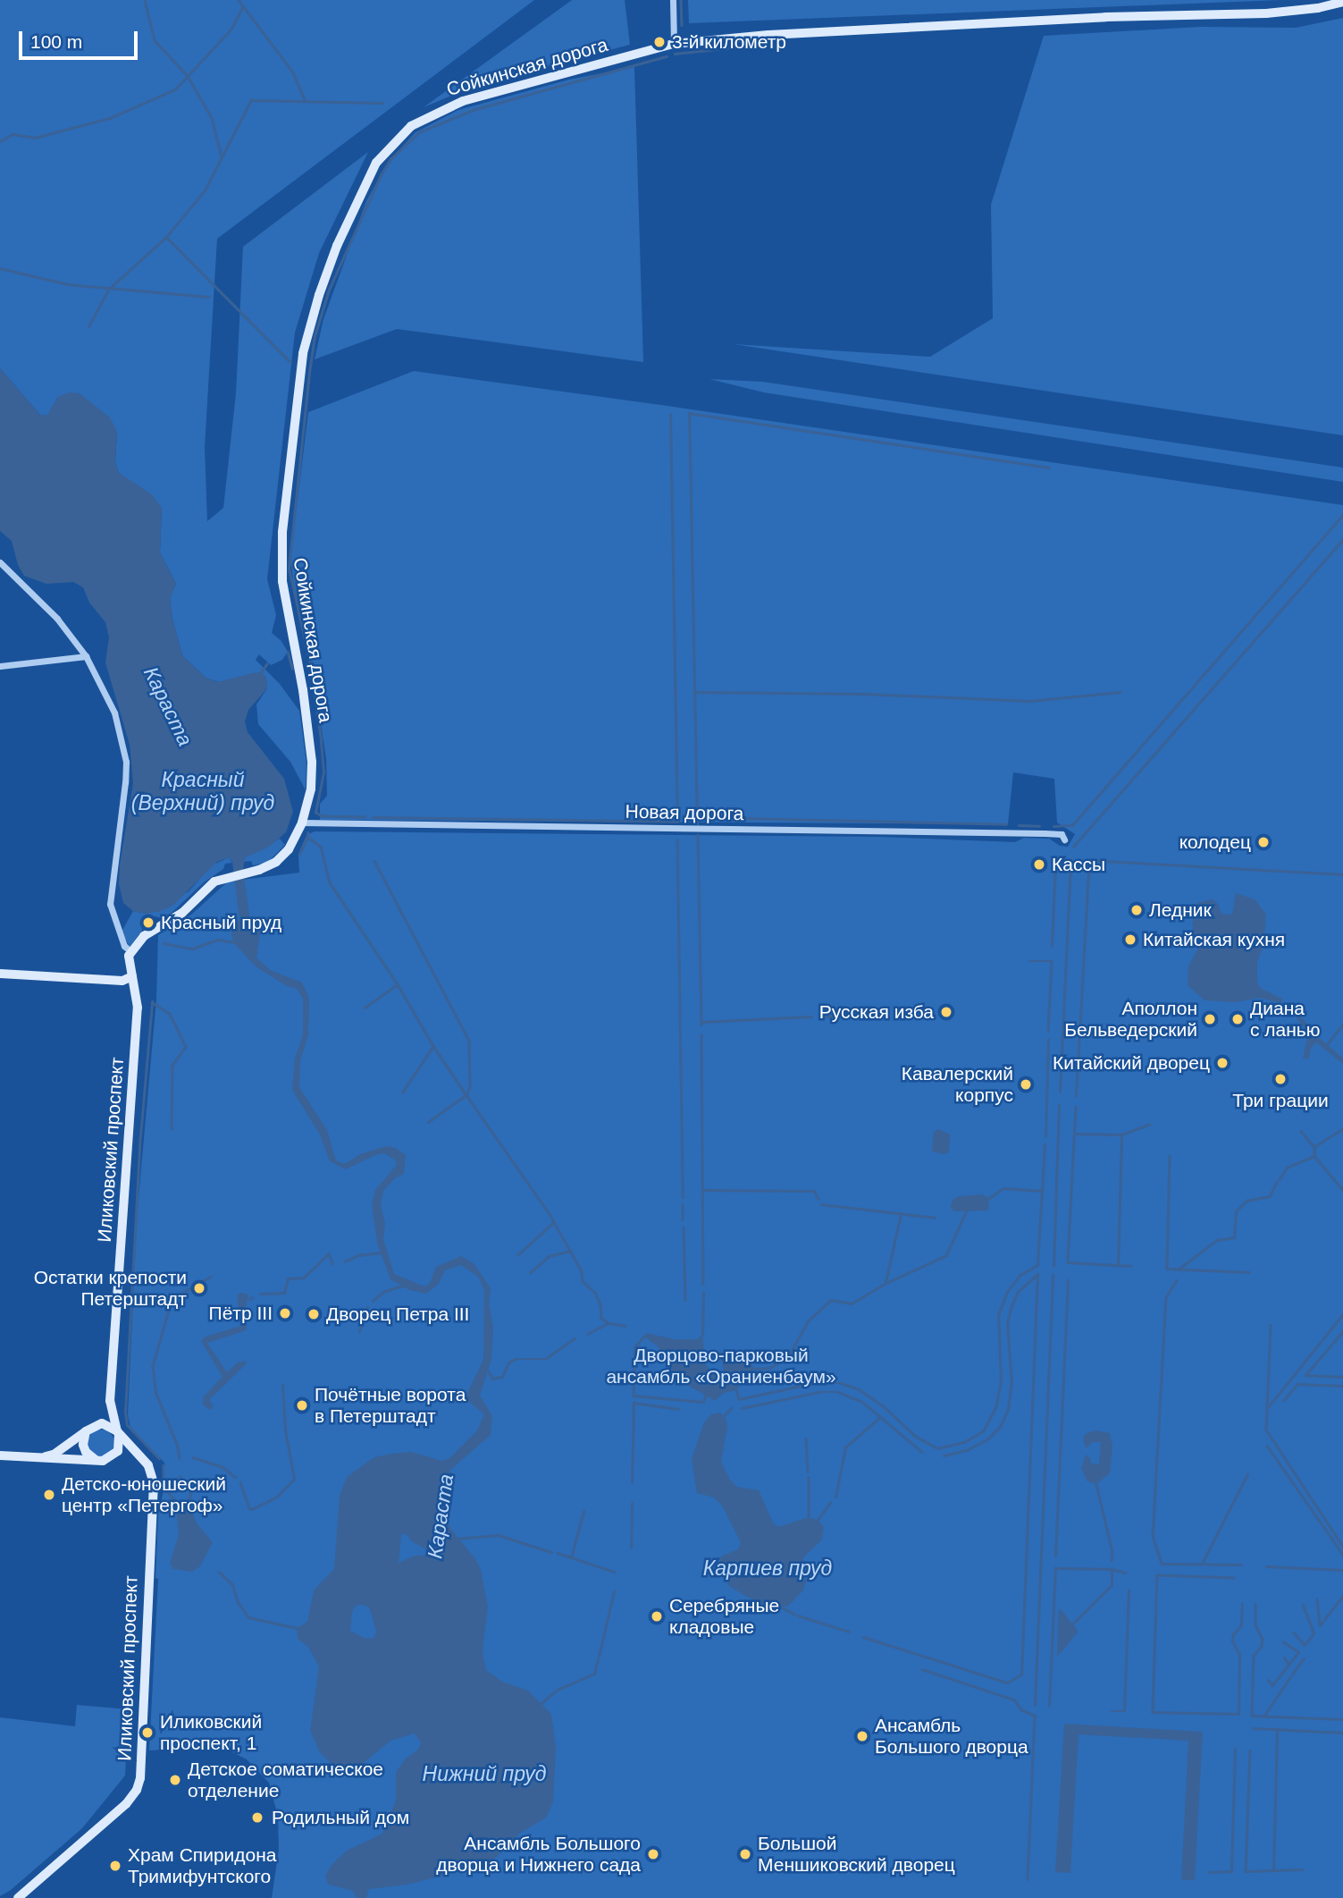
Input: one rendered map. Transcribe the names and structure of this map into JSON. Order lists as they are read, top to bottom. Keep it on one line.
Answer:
{"streets":{"main road":["Сойкинская дорога","Иликовский проспект"],"street":["Новая дорога"]},"crossings":[["Сойкинская дорога","Новая дорога"],["Сойкинская дорога","Иликовский проспект"]],"water":["Караста","Красный (Верхний) пруд","Карпиев пруд","Нижний пруд"],"parks":["Дворцово-парковый ансамбль «Ораниенбаум»"],"places":["3-й километр","колодец","Кассы","Ледник","Красный пруд","Китайская кухня","Русская изба","Аполлон Бельведерский","Диана с ланью","Китайский дворец","Три грации","Кавалерский корпус","Остатки крепости Петерштадт","Пётр III","Дворец Петра III","Почётные ворота в Петерштадт","Детско-юношеский центр «Петергоф»","Серебряные кладовые","Иликовский проспект, 1","Ансамбль Большого дворца","Детское соматическое отделение","Родильный дом","Ансамбль Большого дворца и Нижнего сада","Большой Меншиковский дворец","Храм Спиридона Тримифунтского"],"scale_bar":"100 m"}
